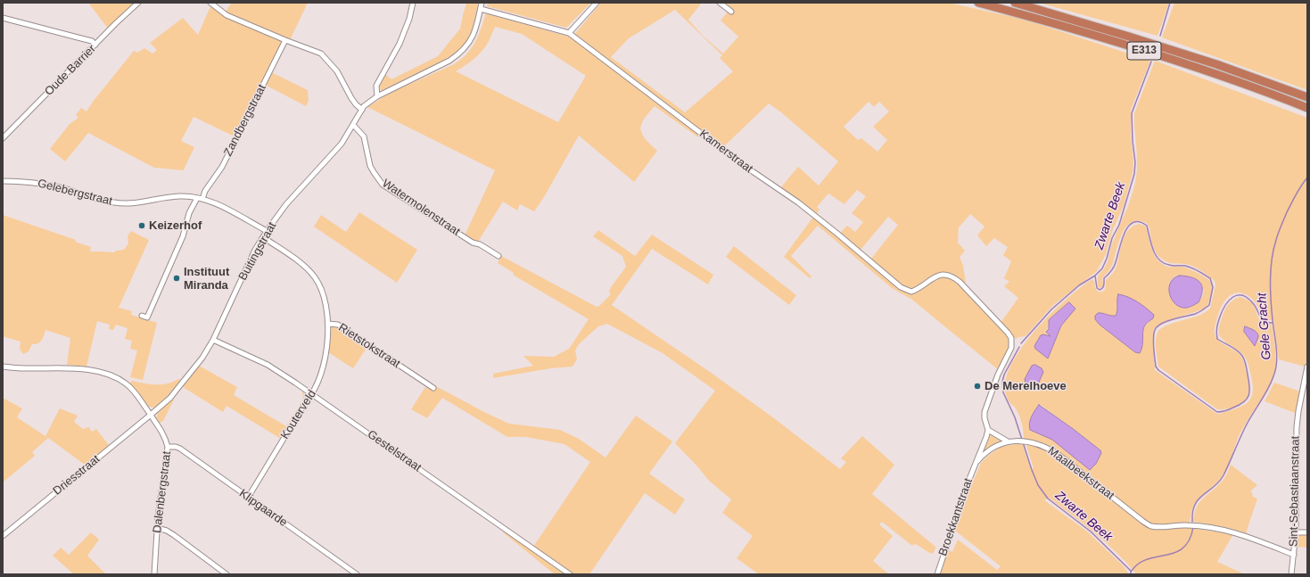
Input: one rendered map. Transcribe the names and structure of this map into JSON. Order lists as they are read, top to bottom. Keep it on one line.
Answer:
{"streets":{"highway":["E313"],"street":["Oude Barrier","Zandbergstraat","Kamerstraat","Gelebergstraat","Watermolenstraat","Buitingstraat","Rietstokstraat","Kouterveld","Gestelstraat","Maalbeekstraat","Driesstraat","Sint-Sebastiaanstraat","Dalenbergstraat","Klipgaarde","Broekkantstraat"]},"crossings":[["Zandbergstraat","Gelebergstraat"],["Kamerstraat","Buitingstraat"],["Kamerstraat","Broekkantstraat"],["Gelebergstraat","Buitingstraat"],["Watermolenstraat","Buitingstraat"],["Buitingstraat","Rietstokstraat"],["Buitingstraat","Gestelstraat"],["Buitingstraat","Driesstraat"],["Buitingstraat","Dalenbergstraat"],["Rietstokstraat","Kouterveld"],["Kouterveld","Gestelstraat"],["Kouterveld","Klipgaarde"],["Maalbeekstraat","Sint-Sebastiaanstraat"],["Maalbeekstraat","Broekkantstraat"],["Driesstraat","Dalenbergstraat"],["Dalenbergstraat","Klipgaarde"]],"water":["Zwarte Beek","Gele Gracht"],"places":["Keizerhof","Instituut Miranda","De Merelhoeve"]}
